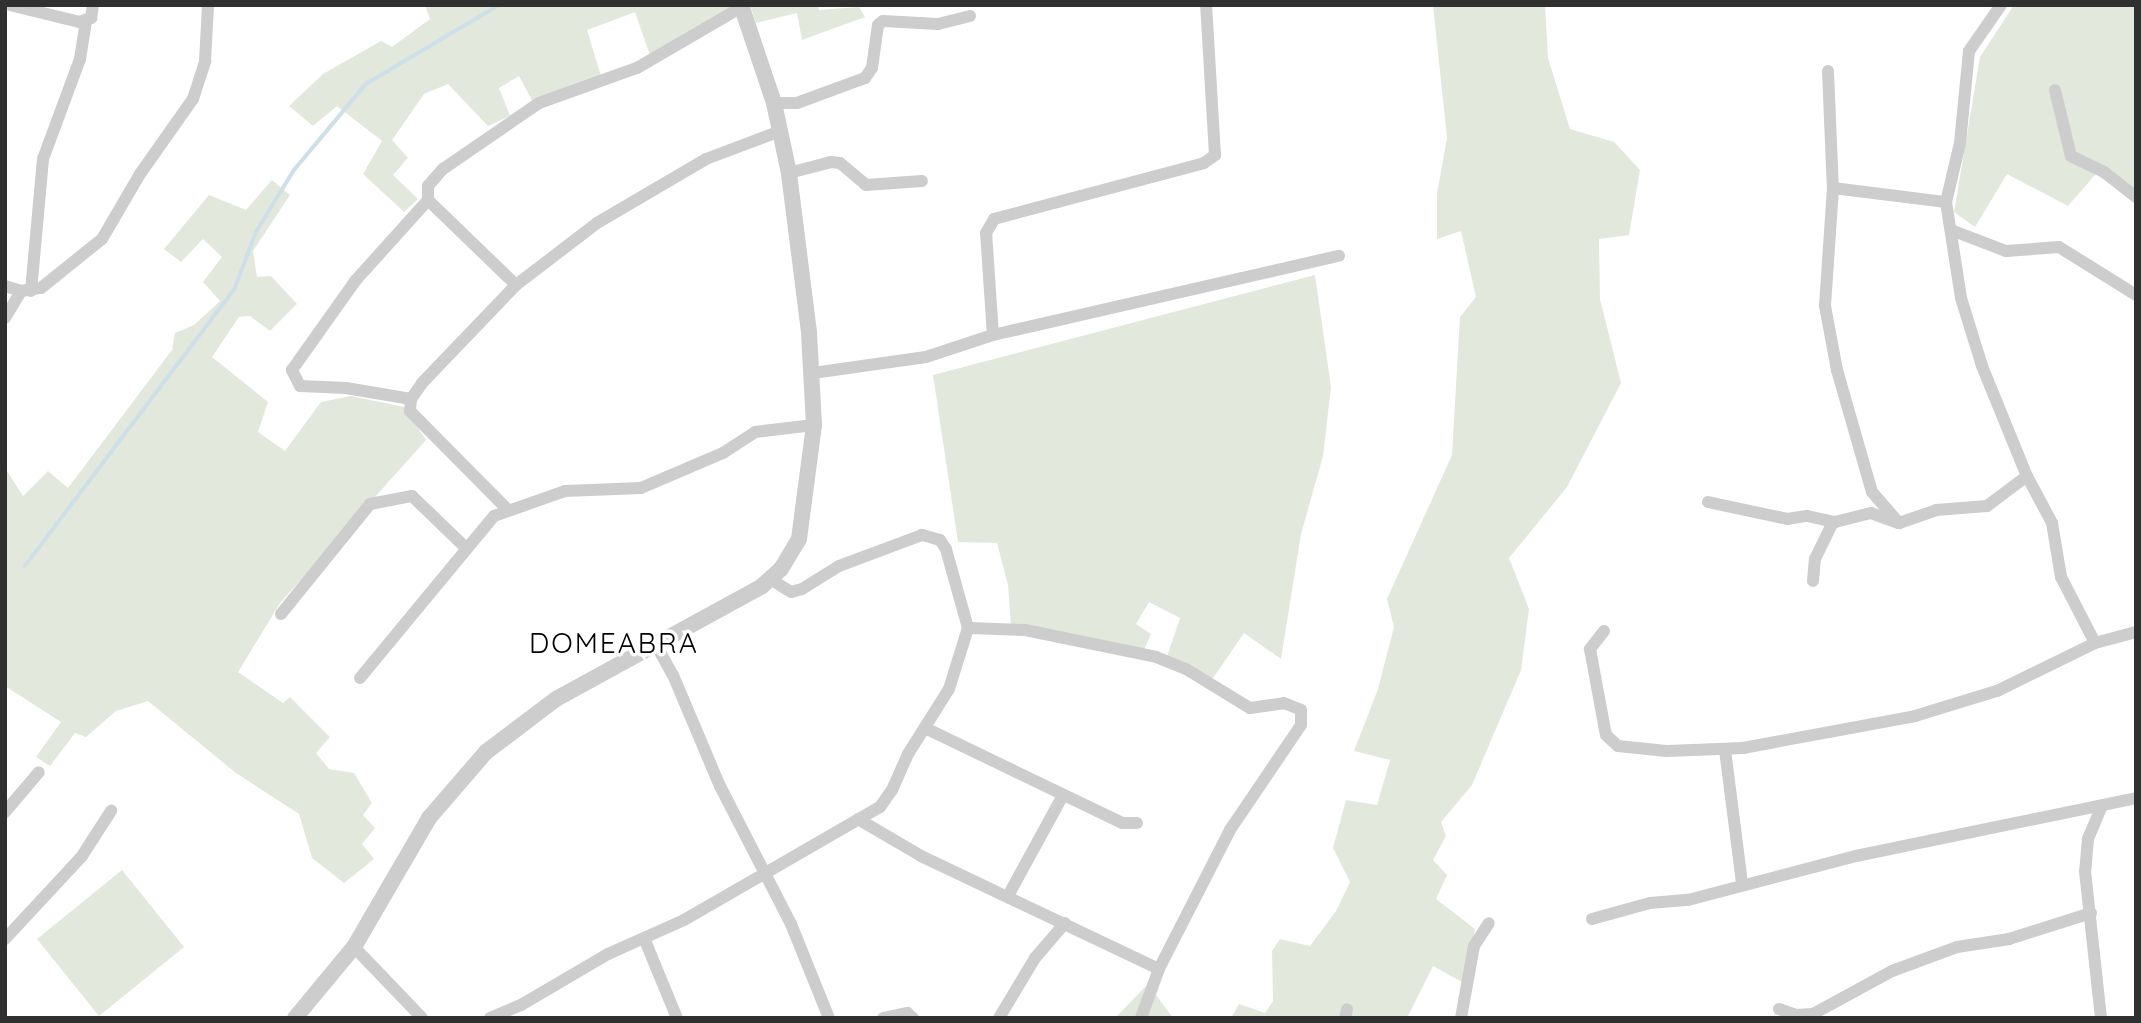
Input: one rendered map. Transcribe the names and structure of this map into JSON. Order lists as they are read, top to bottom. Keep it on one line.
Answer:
{"districts":["DOMEABRA"]}
